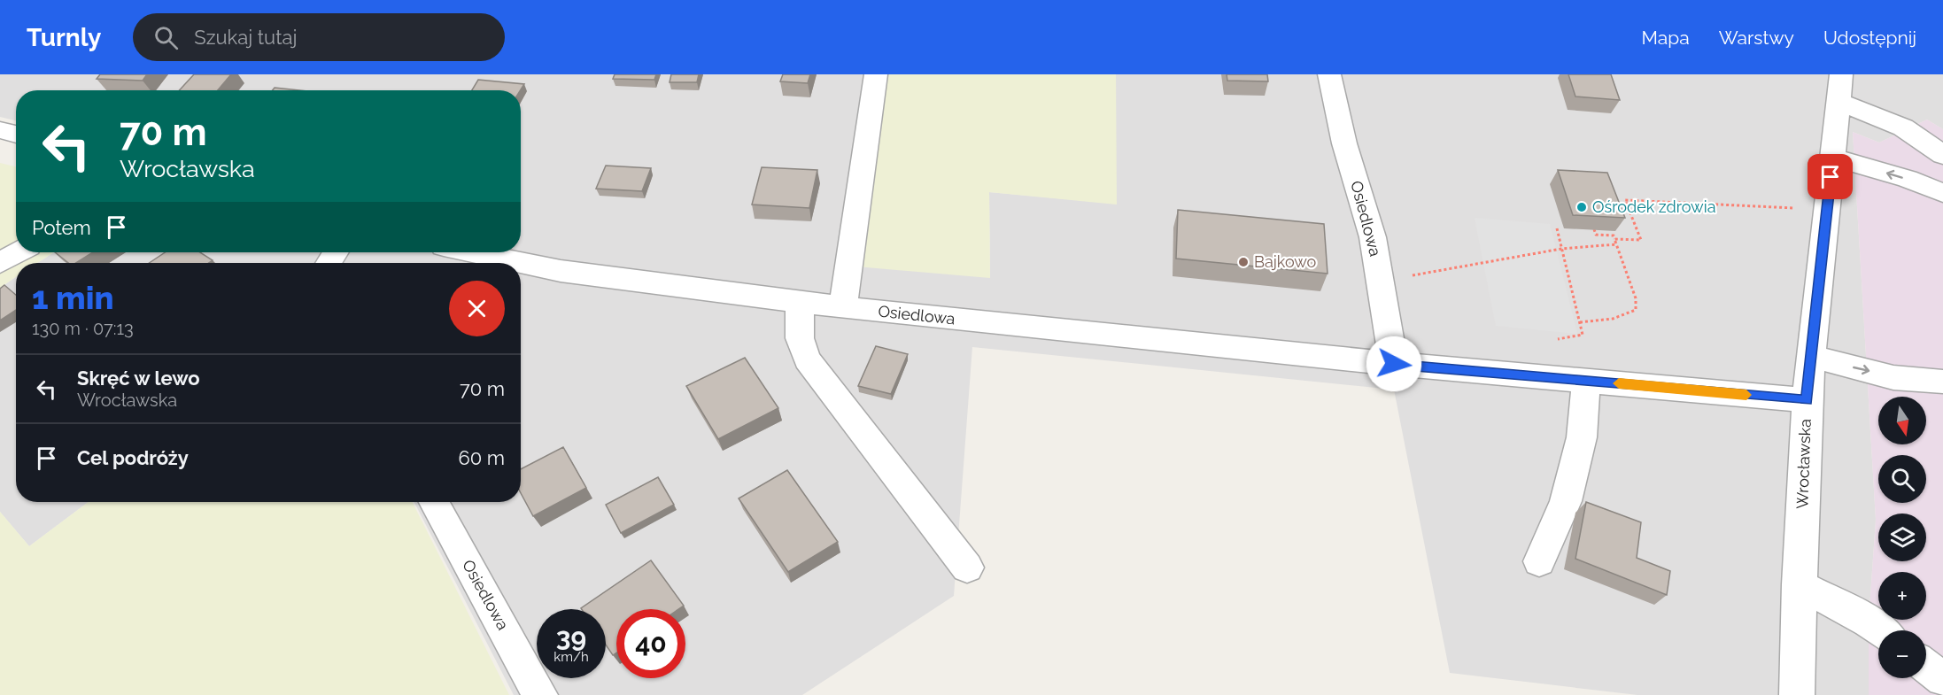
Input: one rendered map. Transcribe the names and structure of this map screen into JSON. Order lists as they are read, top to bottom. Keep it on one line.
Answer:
{"streets":{"street":["Osiedlowa","Wrocławska"]},"crossings":[["Osiedlowa","Wrocławska"]],"places":["Ośrodek zdrowia","Bajkowo"],"north":"bottom","page":{"header":"Turnly","search":"Szukaj tutaj","nav":["Mapa","Warstwy","Udostępnij"],"turn":["70 m","Wrocławska"],"then":"Potem","heading":["1 min","130 m · 07:13"],"list":[{"name":"Skręć w lewo","note":"Wrocławska","value":"70 m"},{"name":"Cel podróży","value":"60 m"}],"map_buttons":["+","−"],"speed":"39 km/h","limit":"40"}}
